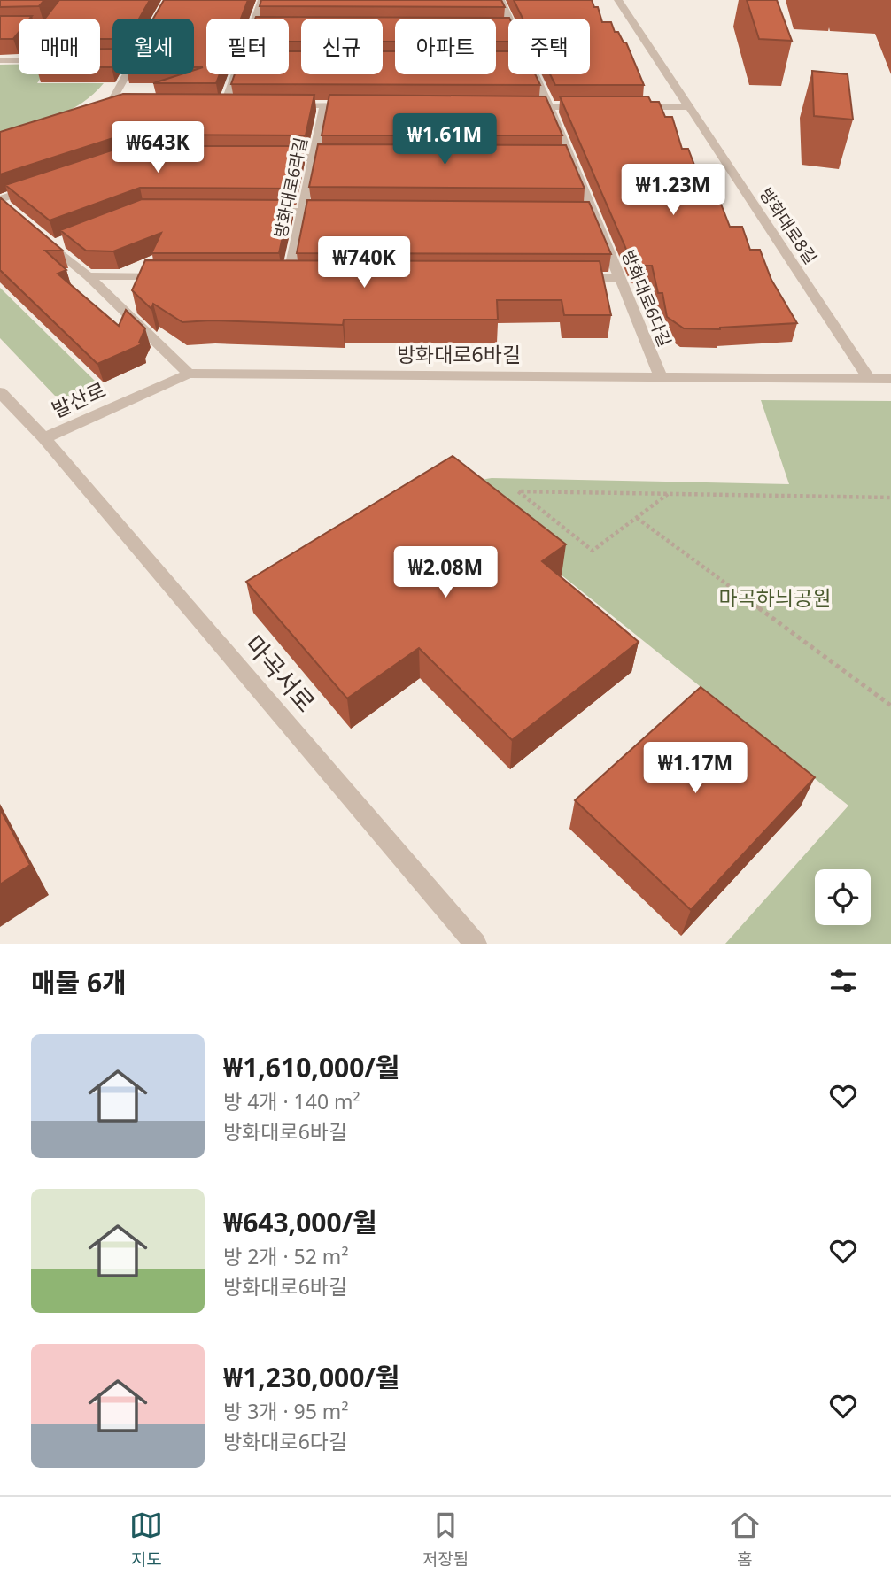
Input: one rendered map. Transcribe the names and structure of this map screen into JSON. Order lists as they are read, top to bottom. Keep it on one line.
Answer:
{"streets":{"street":["방화대로6라길","방화대로8길","방화대로6다길","방화대로6바길","발산로","마곡서로"]},"crossings":[["방화대로8길","방화대로6바길"],["방화대로6다길","방화대로6바길"],["방화대로6바길","발산로"],["발산로","마곡서로"]],"parks":["마곡하늬공원"],"page":{"chip":["매매","월세","필터","신규","아파트","주택"],"price":["₩1.61M","₩643K","₩1.23M","₩740K","₩2.08M","₩1.17M"],"heading":"매물 6개","list":[{"name":"₩1,610,000/월","note":"방 4개 · 140 m² · 방화대로6바길"},{"name":"₩643,000/월","note":"방 2개 · 52 m² · 방화대로6바길"},{"name":"₩1,230,000/월","note":"방 3개 · 95 m² · 방화대로6다길"}],"tabs":["지도","저장됨","홈"]}}
